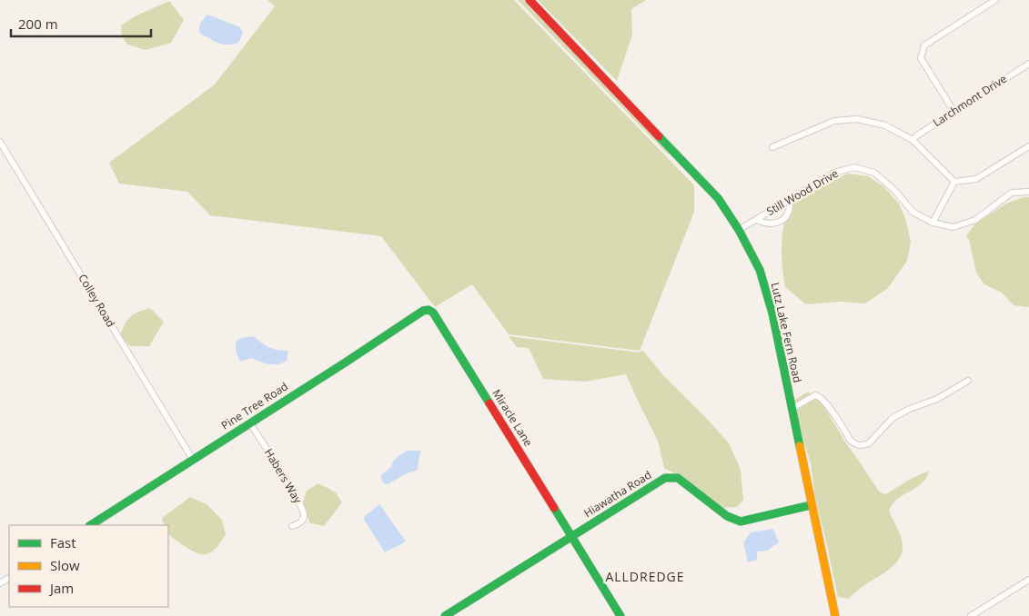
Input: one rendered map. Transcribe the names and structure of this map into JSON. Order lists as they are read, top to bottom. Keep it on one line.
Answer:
{"streets":{"street":["Larchmont Drive","Still Wood Drive","Colley Road","Lutz Lake Fern Road","Pine Tree Road","Miracle Lane","Habers Way","Hiawatha Road"]},"crossings":[["Still Wood Drive","Lutz Lake Fern Road"],["Colley Road","Pine Tree Road"],["Lutz Lake Fern Road","Hiawatha Road"],["Pine Tree Road","Miracle Lane"],["Pine Tree Road","Habers Way"],["Miracle Lane","Hiawatha Road"]],"districts":["ALLDREDGE"],"legend":["Fast","Slow","Jam"],"scale_bar":"200 m"}
